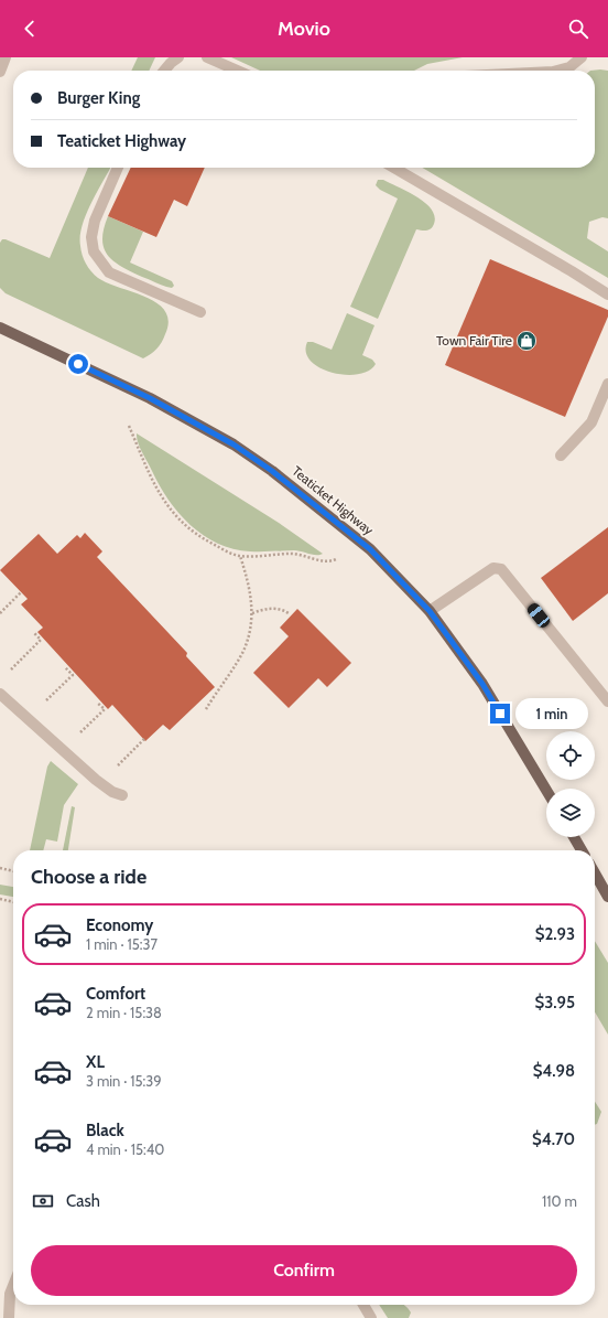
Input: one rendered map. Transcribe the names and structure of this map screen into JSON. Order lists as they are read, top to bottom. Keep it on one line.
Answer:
{"streets":{"main road":["Teaticket Highway"]},"places":{"shop":["Town Fair Tire"]},"page":{"header":"Movio","banner":["Burger King","Teaticket Highway"],"bubble":"1 min","heading":"Choose a ride","list":[{"name":"Economy","note":"1 min · 15:37","value":"$2.93"},{"name":"Comfort","note":"2 min · 15:38","value":"$3.95"},{"name":"XL","note":"3 min · 15:39","value":"$4.98"},{"name":"Black","note":"4 min · 15:40","value":"$4.70"}],"pay":["Cash","110 m"],"buttons":"Confirm"}}
